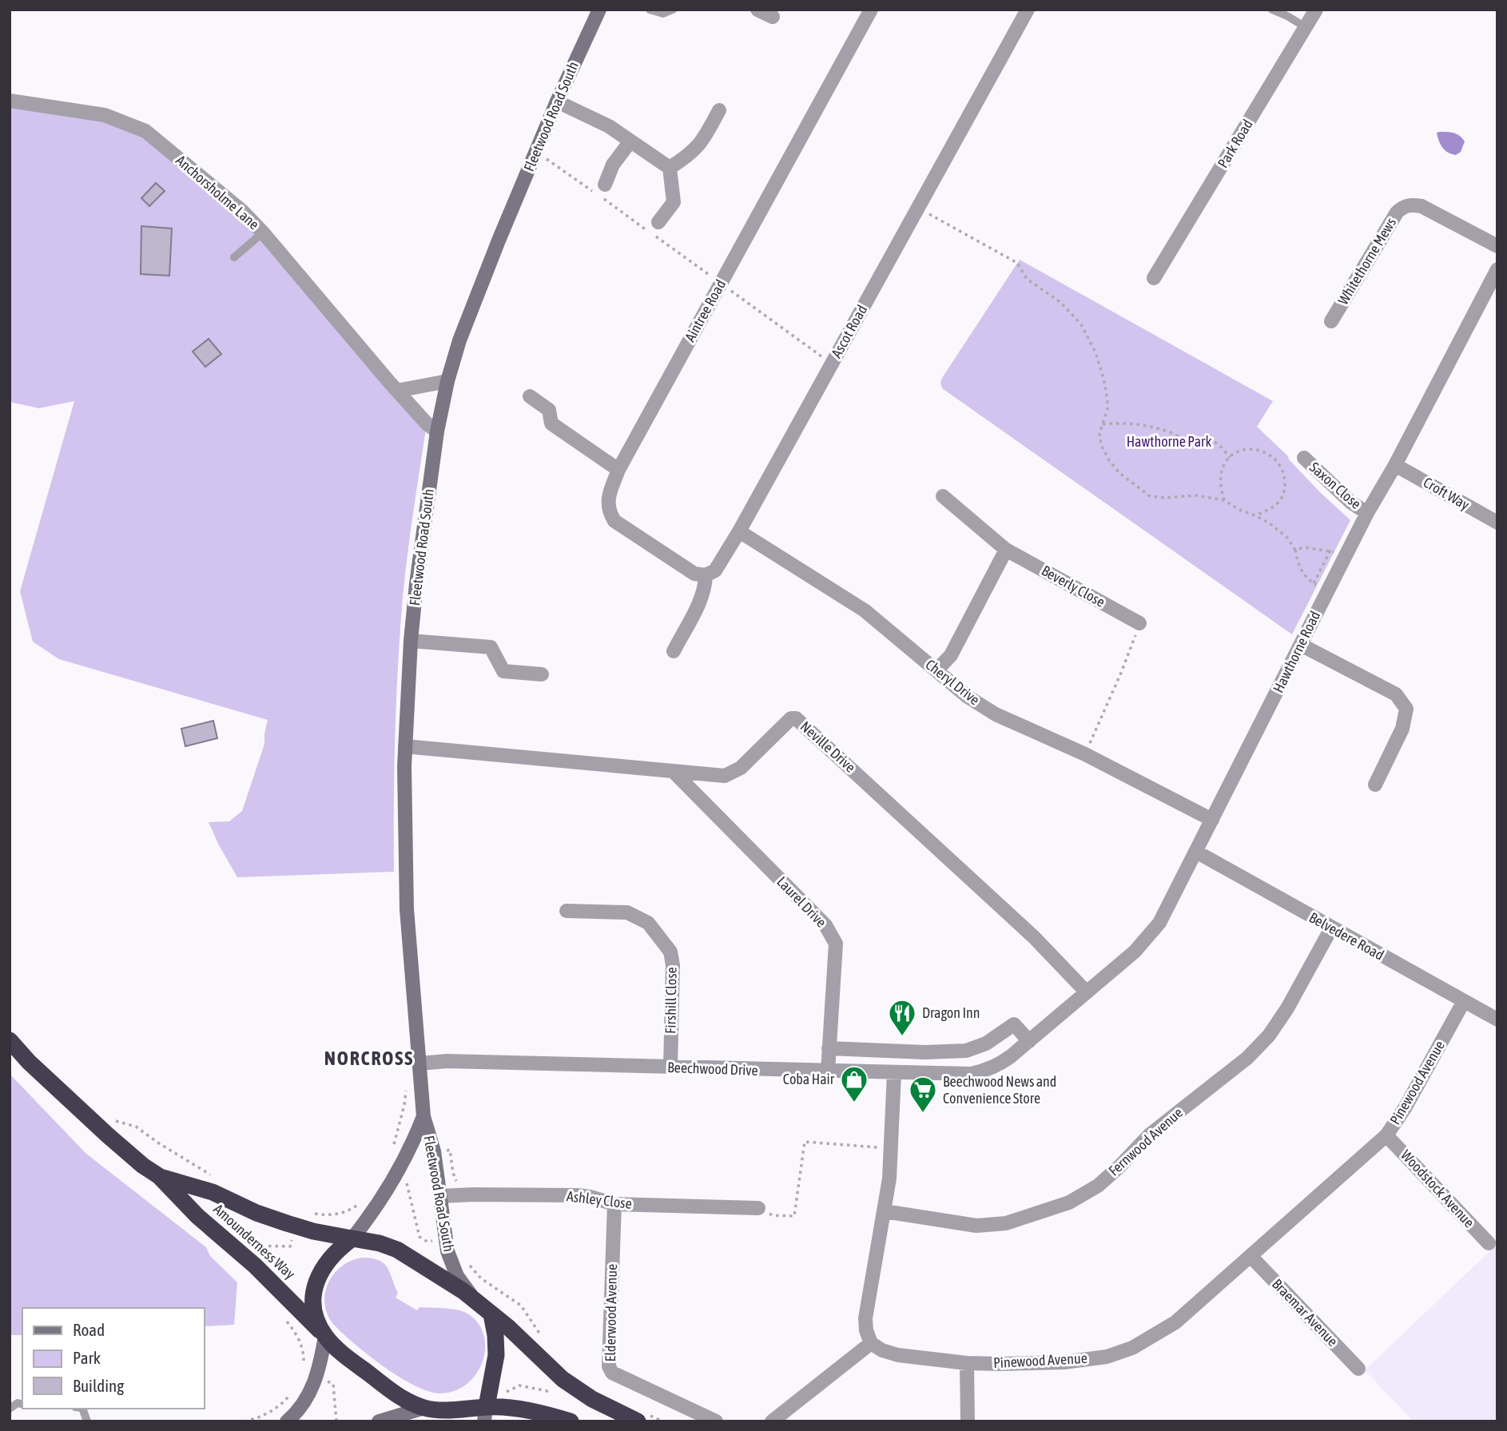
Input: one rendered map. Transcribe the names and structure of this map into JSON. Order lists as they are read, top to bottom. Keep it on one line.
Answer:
{"streets":{"highway":["Amounderness Way"],"main road":["Fleetwood Road South"],"street":["Park Road","Anchorsholme Lane","Whitethorne Mews","Aintree Road","Ascot Road","Saxon Close","Croft Way","Beverly Close","Hawthorne Road","Cheryl Drive","Neville Drive","Laurel Drive","Belvedere Road","Firshill Close","Beechwood Drive","Pinewood Avenue","Fernwood Avenue","Woodstock Avenue","Ashley Close","Elderwood Avenue","Braemar Avenue"]},"crossings":[["Fleetwood Road South","Anchorsholme Lane"],["Fleetwood Road South","Neville Drive"],["Fleetwood Road South","Beechwood Drive"],["Fleetwood Road South","Ashley Close"],["Fleetwood Road South","Amounderness Way"],["Aintree Road","Ascot Road"],["Ascot Road","Cheryl Drive"],["Saxon Close","Hawthorne Road"],["Croft Way","Hawthorne Road"],["Hawthorne Road","Cheryl Drive"],["Hawthorne Road","Neville Drive"],["Hawthorne Road","Belvedere Road"],["Hawthorne Road","Beechwood Drive"],["Neville Drive","Laurel Drive"],["Laurel Drive","Beechwood Drive"],["Belvedere Road","Pinewood Avenue"],["Belvedere Road","Fernwood Avenue"],["Firshill Close","Beechwood Drive"],["Pinewood Avenue","Woodstock Avenue"],["Pinewood Avenue","Braemar Avenue"],["Ashley Close","Elderwood Avenue"]],"districts":["NORCROSS"],"parks":["Hawthorne Park"],"places":{"restaurant":["Dragon Inn"],"shop":["Coba Hair"],"supermarket":["Beechwood News and Convenience Store"]},"legend":["Road","Park","Building"]}
